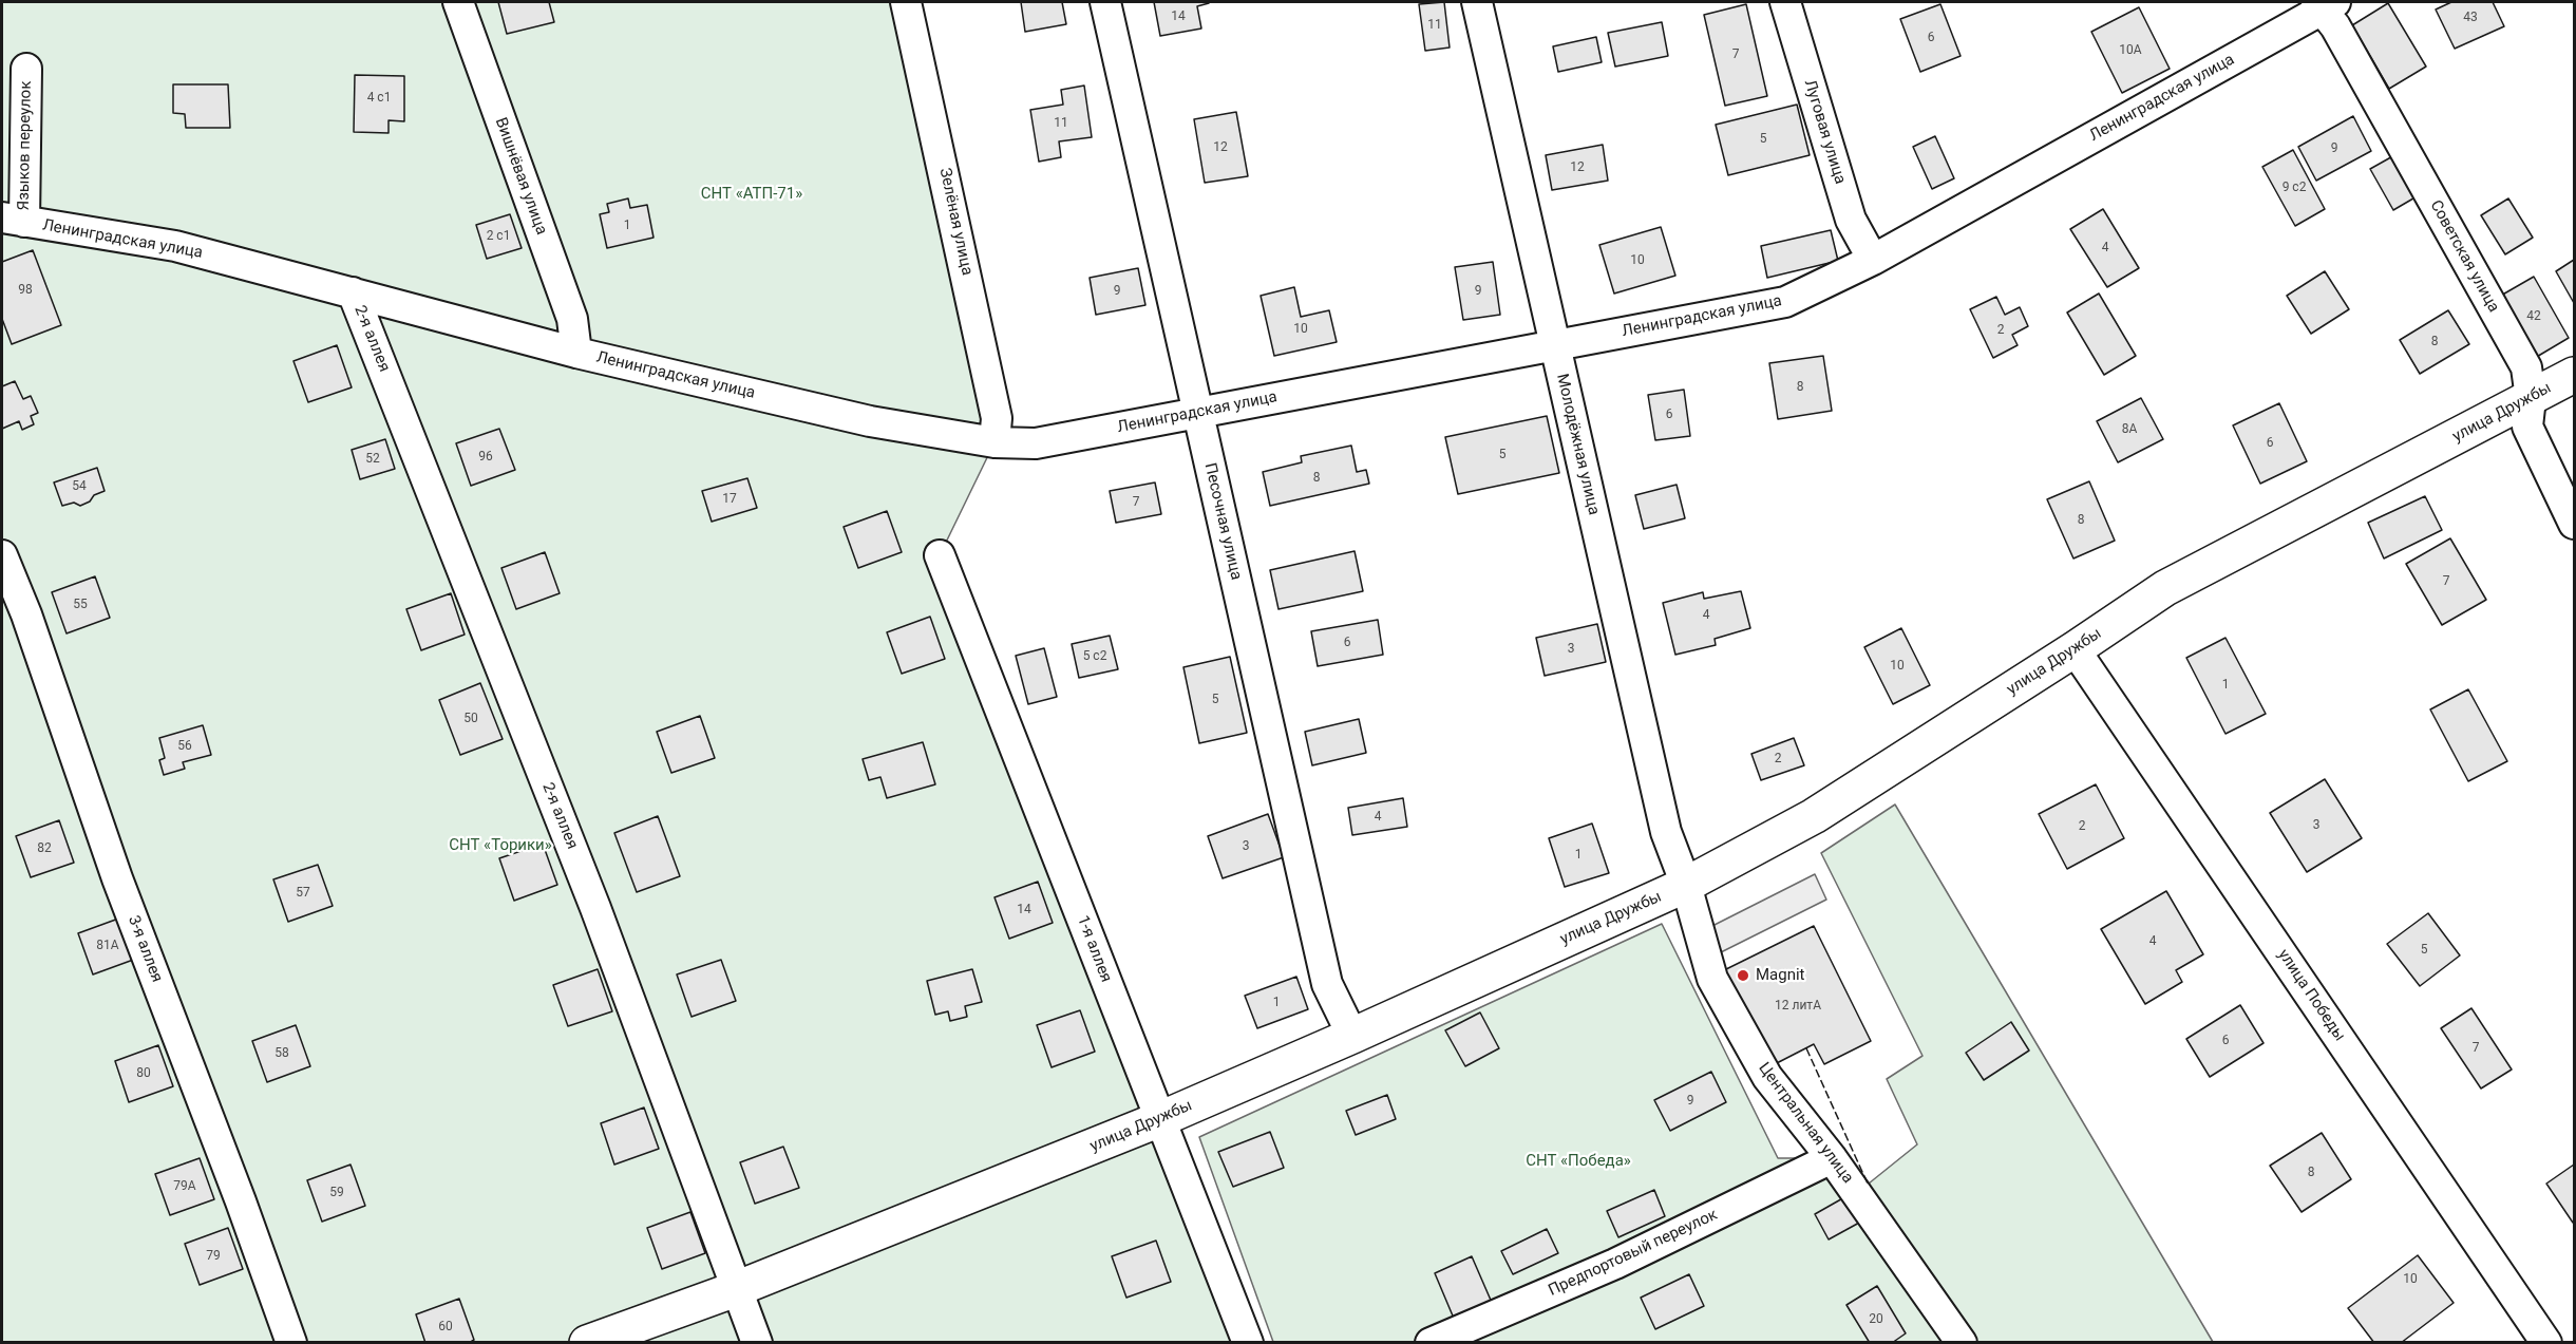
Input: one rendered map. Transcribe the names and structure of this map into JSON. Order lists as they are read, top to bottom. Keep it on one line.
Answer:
{"streets":{"street":["Ленинградская улица","Луговая улица","Языков переулок","Вишнёвая улица","Зелёная улица","Советская улица","2-я аллея","улица Дружбы","Молодёжная улица","Песочная улица","3-я аллея","1-я аллея","улица Победы","Центральная улица","Предпортовый переулок"]},"crossings":[["Ленинградская улица","Луговая улица"],["Ленинградская улица","Языков переулок"],["Ленинградская улица","Вишнёвая улица"],["Ленинградская улица","Зелёная улица"],["Ленинградская улица","Советская улица"],["Ленинградская улица","2-я аллея"],["Ленинградская улица","Молодёжная улица"],["Ленинградская улица","Песочная улица"],["Советская улица","улица Дружбы"],["2-я аллея","улица Дружбы"],["улица Дружбы","Молодёжная улица"],["улица Дружбы","Песочная улица"],["улица Дружбы","1-я аллея"],["улица Дружбы","улица Победы"],["улица Дружбы","Центральная улица"],["Молодёжная улица","Центральная улица"],["Центральная улица","Предпортовый переулок"]],"parks":["СНТ «АТП-71»","СНТ «Торики»","СНТ «Победа»"],"places":["Magnit"],"house_numbers":["14","43","11","6","10А","7","4 с1","11","5","12","9","12","9 с2","1","2 с1","4","10","98","9","9","42","10","2","8","8","6","8А","6","5","96","52","8","54","17","7","8","7","55","4","6","3","5 с2","10","1","5","50","56","2","4","3","2","3","82","1","57","14","4","81А","5","1","12 литА","6","7","58","80","9","8","79А","59","79","10","20","60"]}
